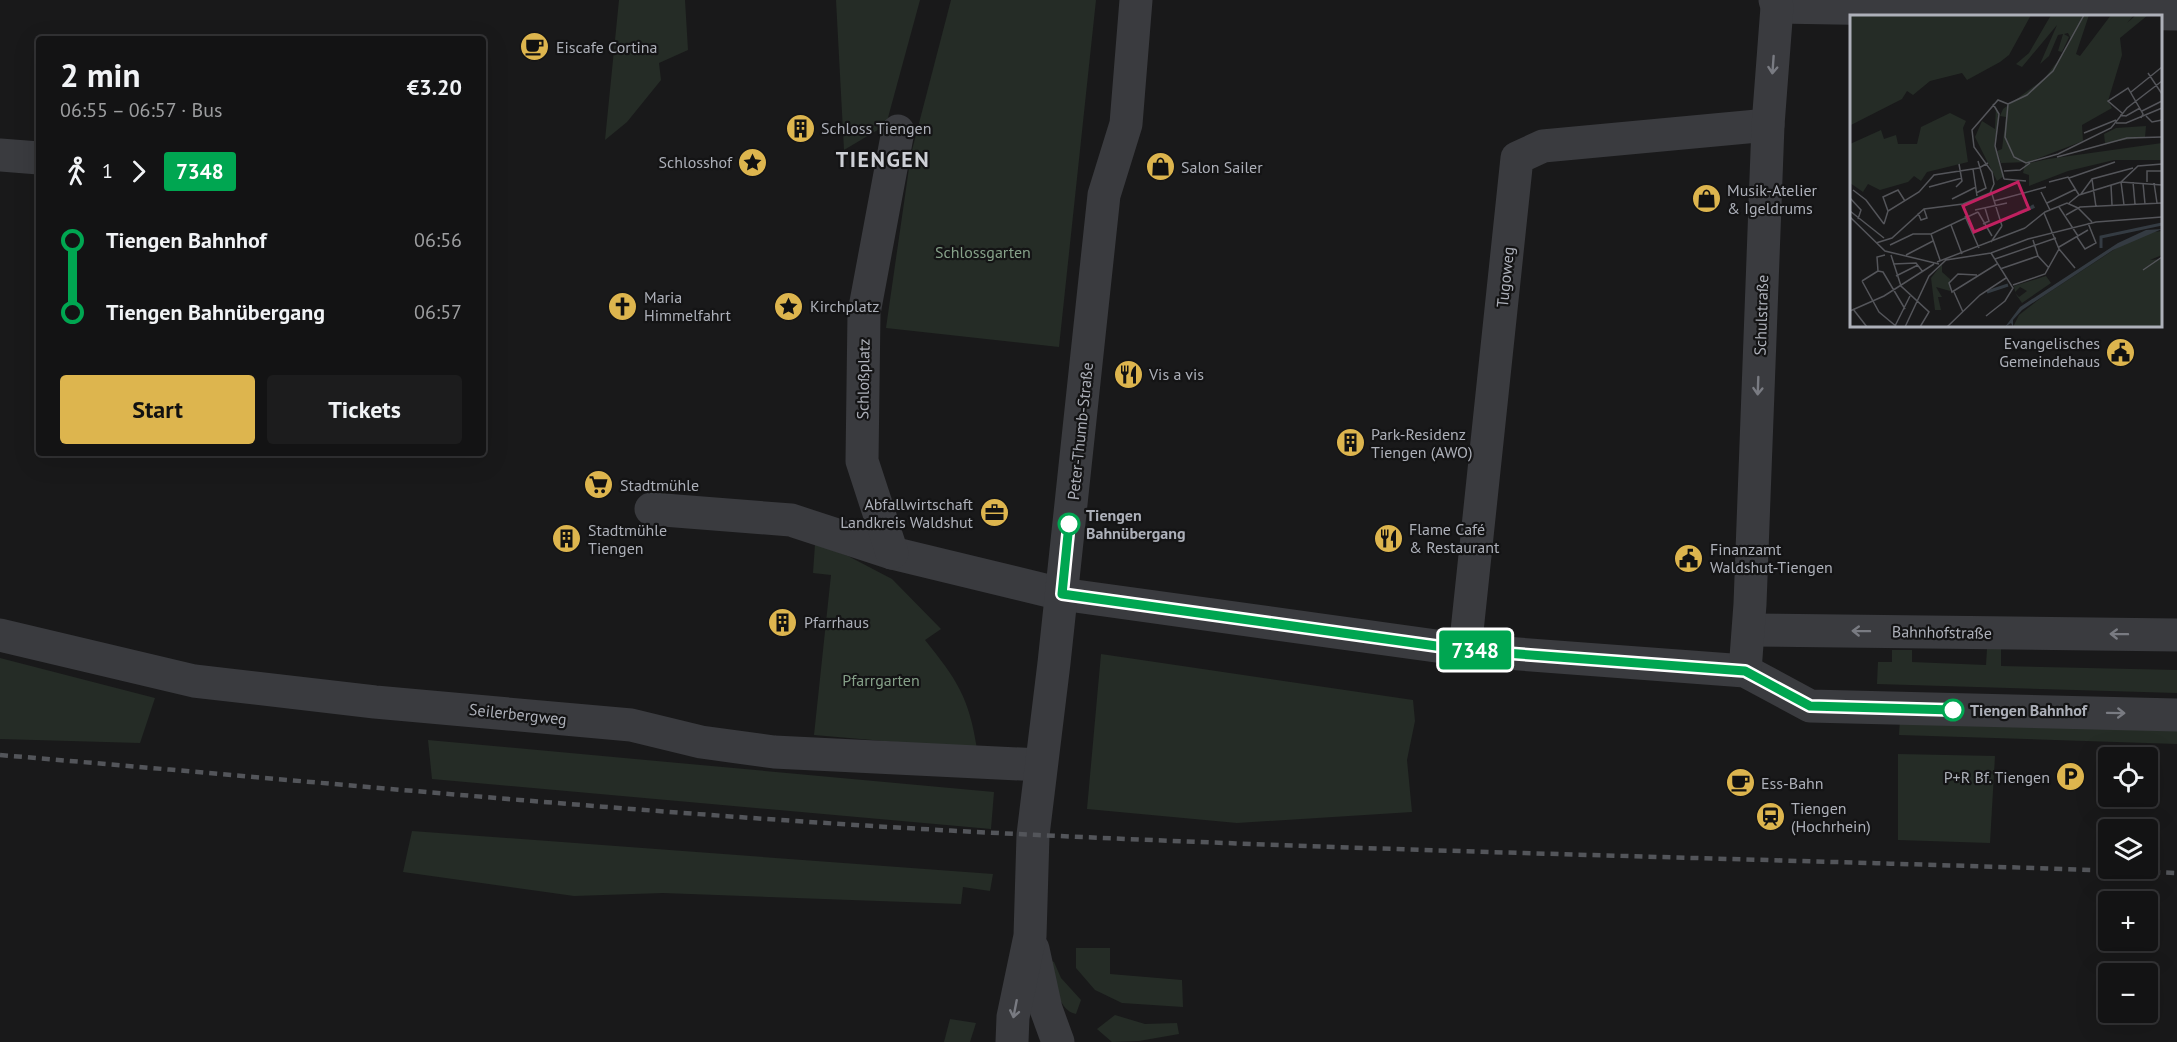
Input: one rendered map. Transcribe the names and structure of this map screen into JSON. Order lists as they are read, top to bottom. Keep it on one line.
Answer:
{"streets":{"street":["Tugoweg","Schulstraße","Schloßplatz","Peter-Thumb-Straße","Bahnhofstraße","Seilerbergweg"]},"crossings":[["Tugoweg","Schulstraße"],["Schulstraße","Bahnhofstraße"],["Peter-Thumb-Straße","Seilerbergweg"]],"one_way":["Schulstraße"],"districts":["TIENGEN"],"parks":["Schlossgarten","Pfarrgarten"],"places":{"cafe":["Eiscafe Cortina","Ess-Bahn"],"building":["Schloss Tiengen","Park-Residenz Tiengen (AWO)","Stadtmühle Tiengen","Pfarrhaus"],"place":["Schlosshof","Kirchplatz"],"shop":["Salon Sailer","Musik-Atelier & Igeldrums"],"church":["Maria Himmelfahrt"],"public building":["Evangelisches Gemeindehaus","Finanzamt Waldshut-Tiengen"],"restaurant":["Vis a vis","Flame Café & Restaurant"],"supermarket":["Stadtmühle"],"office":["Abfallwirtschaft Landkreis Waldshut"],"other":["Tiengen Bahnübergang","Tiengen Bahnhof"],"parking":["P+R Bf. Tiengen"],"station":["Tiengen (Hochrhein)"]},"lines":["bus line 7348"],"page":{"on_map":"7348","heading":["2 min","06:55 – 06:57 · Bus","€3.20"],"legs":["1","7348"],"list":[{"name":"Tiengen Bahnhof","value":"06:56"},{"name":"Tiengen Bahnübergang","value":"06:57"}],"buttons":["Start","Tickets"],"map_buttons":["+","−"]}}
